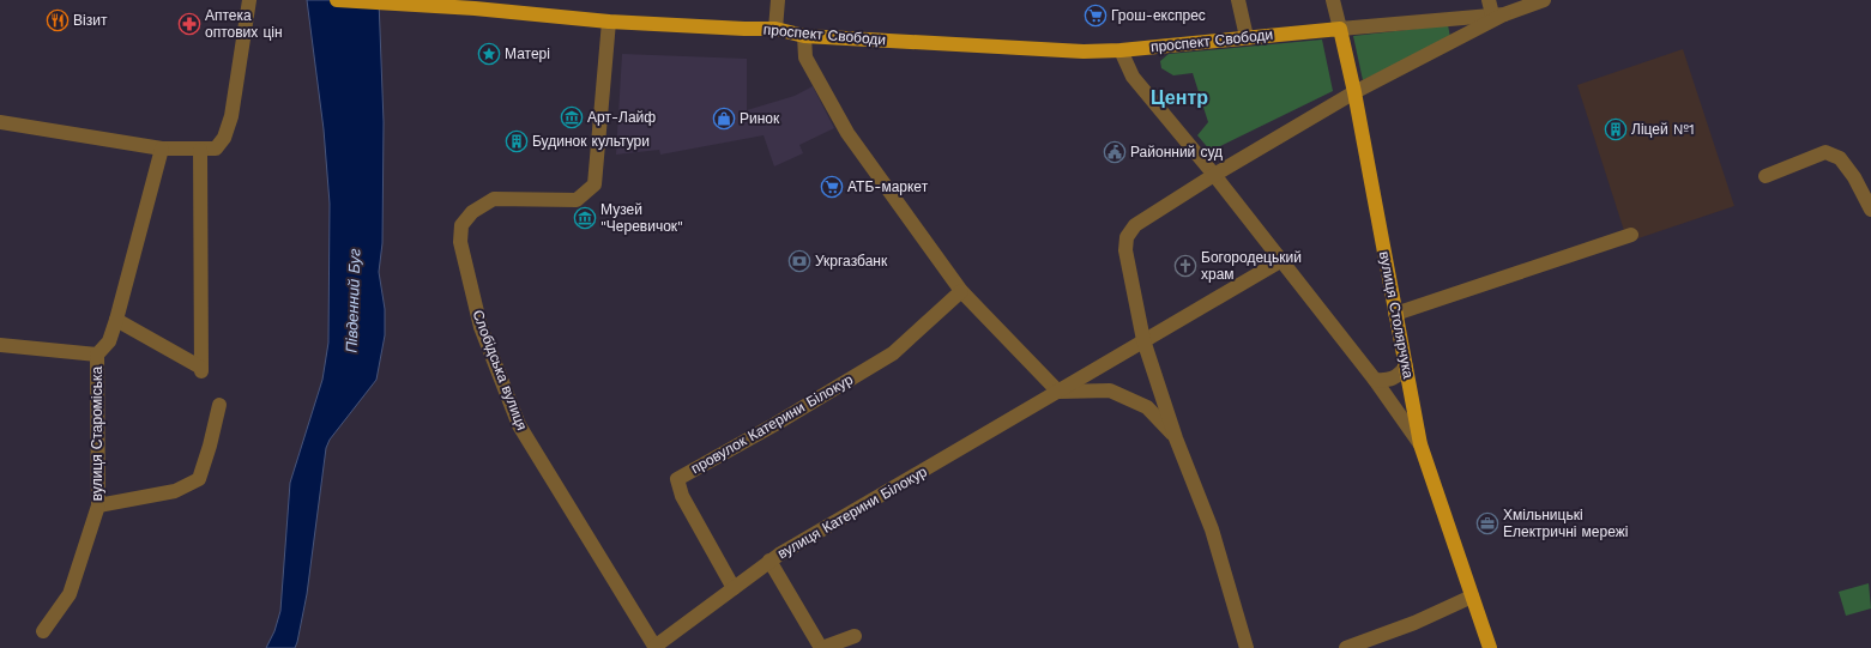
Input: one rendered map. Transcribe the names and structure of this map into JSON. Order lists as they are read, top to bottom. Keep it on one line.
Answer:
{"streets":{"main road":["проспект Свободи","вулиця Столярчука"],"street":["Слобідська вулиця","провулок Катерини Білокур","вулиця Староміська","вулиця Катерини Білокур"]},"crossings":[["проспект Свободи","вулиця Столярчука"],["проспект Свободи","Слобідська вулиця"],["Слобідська вулиця","вулиця Катерини Білокур"],["провулок Катерини Білокур","вулиця Катерини Білокур"]],"districts":["Центр"],"water":["Південний Буг"],"places":{"supermarket":["Грош-експрес","АТБ-маркет"],"restaurant":["Візит"],"pharmacy":["Аптека оптових цін"],"place":["Матері"],"museum":["Арт-Лайф","Музей \"Черевичок\""],"shop":["Ринок"],"building":["Ліцей №1","Будинок культури"],"public building":["Районний суд"],"bank":["Укргазбанк"],"church":["Богородецький храм"],"office":["Хмільницькі Електричні мережі"]}}
